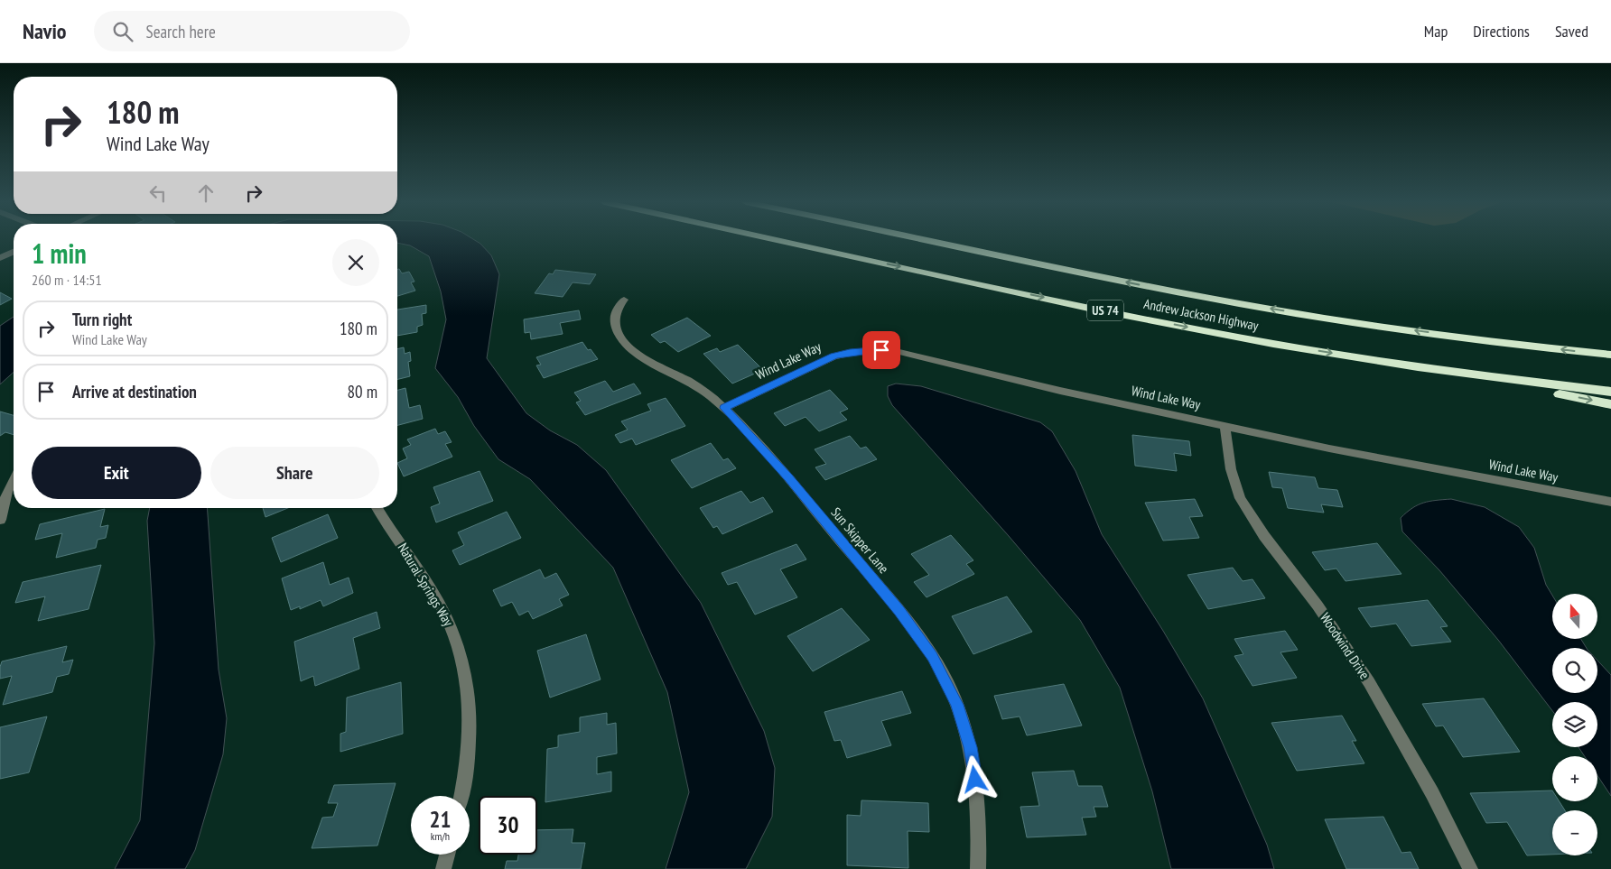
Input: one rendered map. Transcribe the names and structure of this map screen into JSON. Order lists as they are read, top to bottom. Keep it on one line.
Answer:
{"streets":{"highway":["US 74","Andrew Jackson Highway"],"street":["Wind Lake Way","Sun Skipper Lane","Natural Springs Way","Woodwind Drive"]},"crossings":[["Wind Lake Way","Sun Skipper Lane"],["Wind Lake Way","Woodwind Drive"]],"north":"top","page":{"header":"Navio","search":"Search here","nav":["Map","Directions","Saved"],"turn":["180 m","Wind Lake Way"],"heading":["1 min","260 m · 14:51"],"list":[{"name":"Turn right","note":"Wind Lake Way","value":"180 m"},{"name":"Arrive at destination","value":"80 m"}],"buttons":["Exit","Share"],"map_buttons":["+","−"],"speed":"21 km/h","limit":"30"}}
